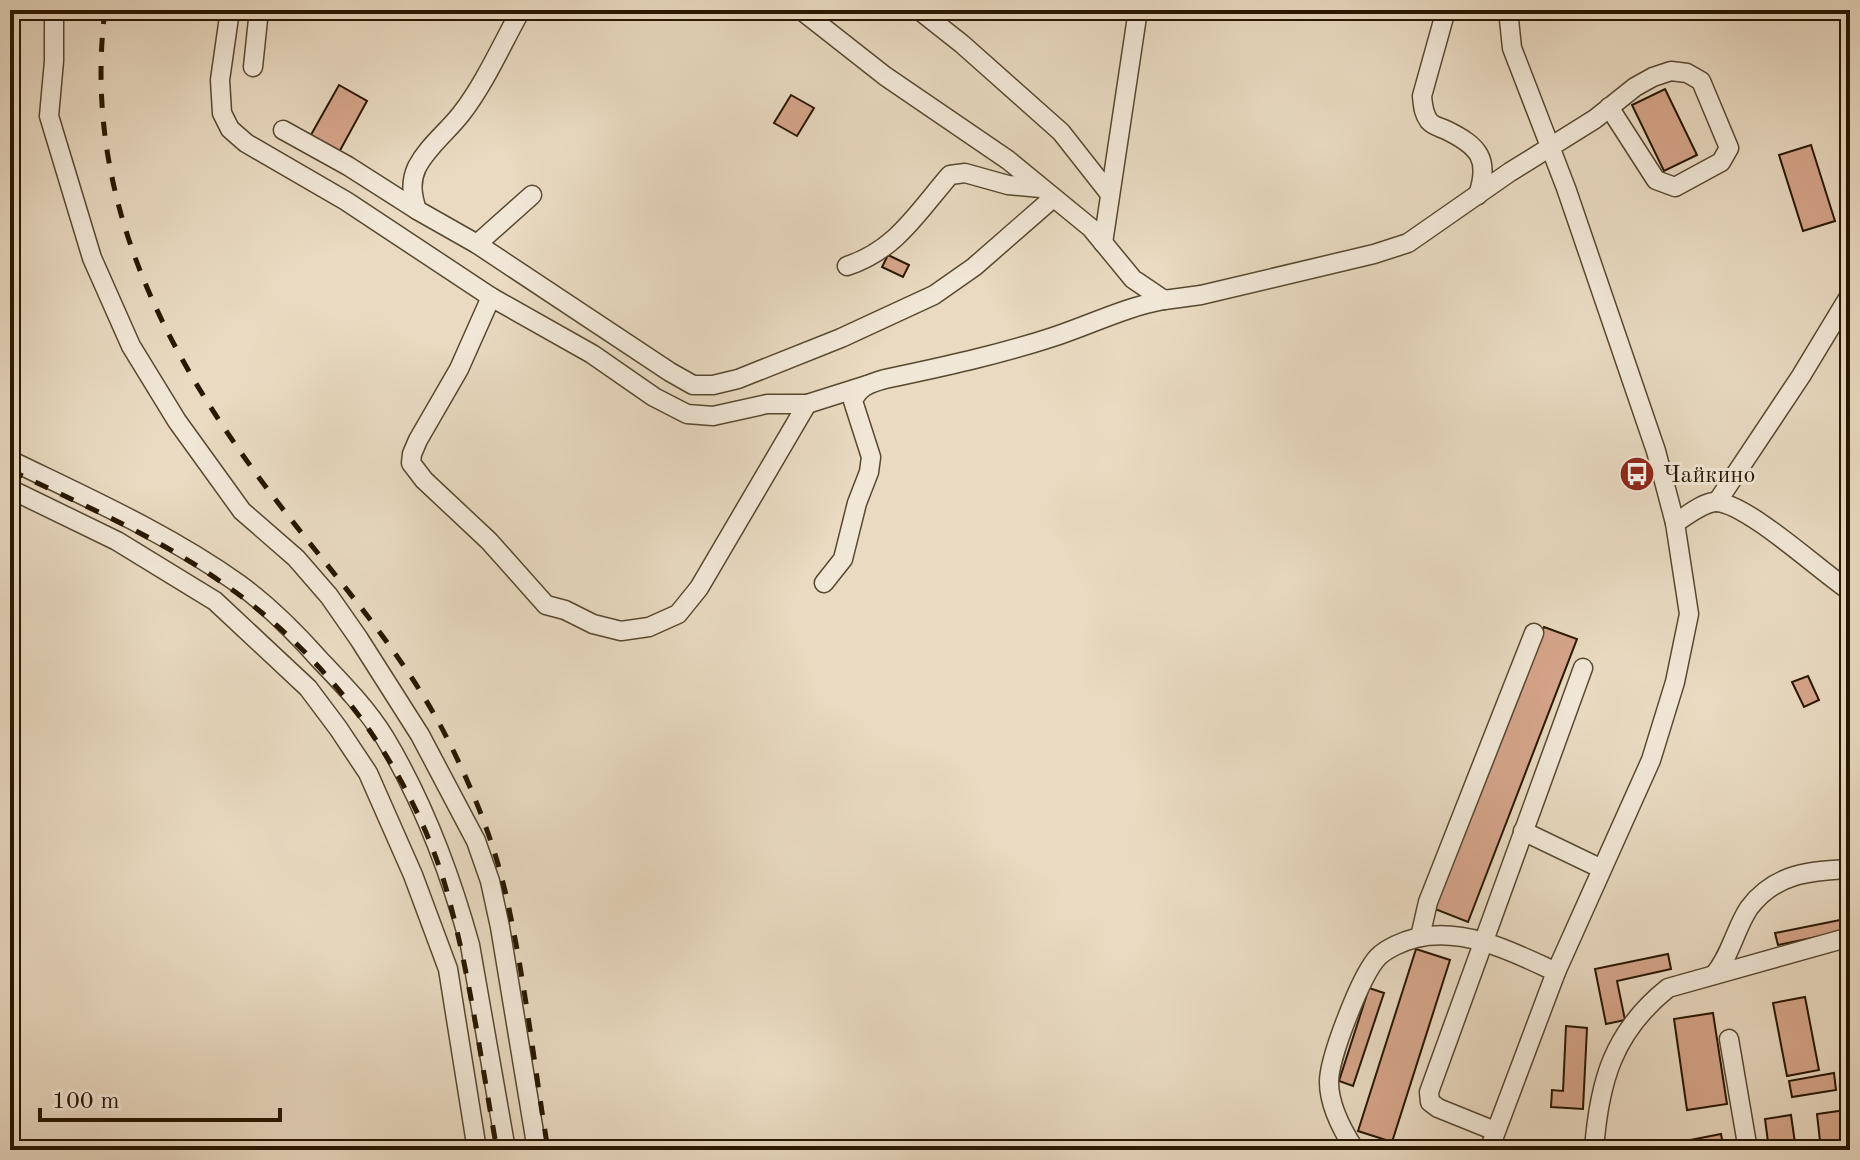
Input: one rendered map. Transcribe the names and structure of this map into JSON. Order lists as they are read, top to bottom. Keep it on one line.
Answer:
{"places":{"bus stop":["Чайкино"]},"scale_bar":"100 m"}
